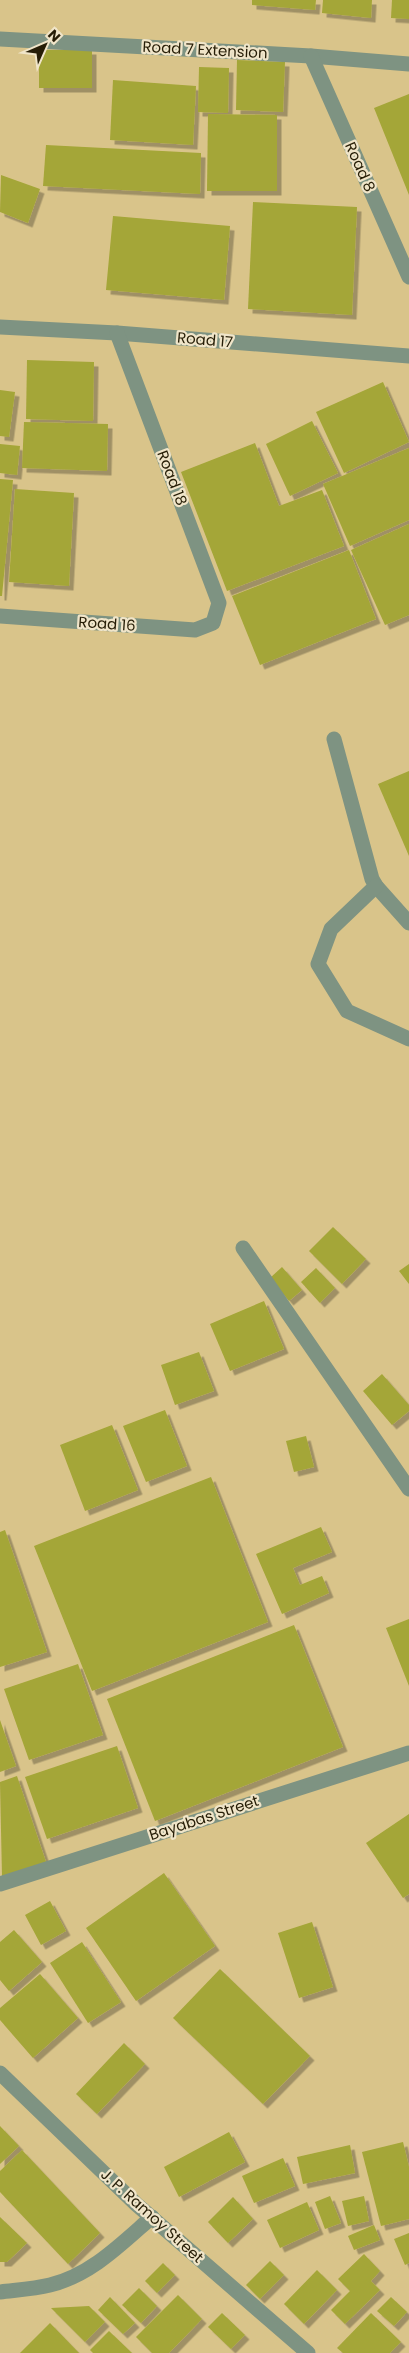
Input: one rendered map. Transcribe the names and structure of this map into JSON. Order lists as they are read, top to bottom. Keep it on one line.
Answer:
{"streets":{"street":["Road 7 Extension","Road 8","Road 17","Road 18","Road 16","Bayabas Street","J. P. Ramoy Street"]},"crossings":[["Road 7 Extension","Road 8"],["Road 17","Road 18"],["Road 18","Road 16"]],"north":"top right"}
